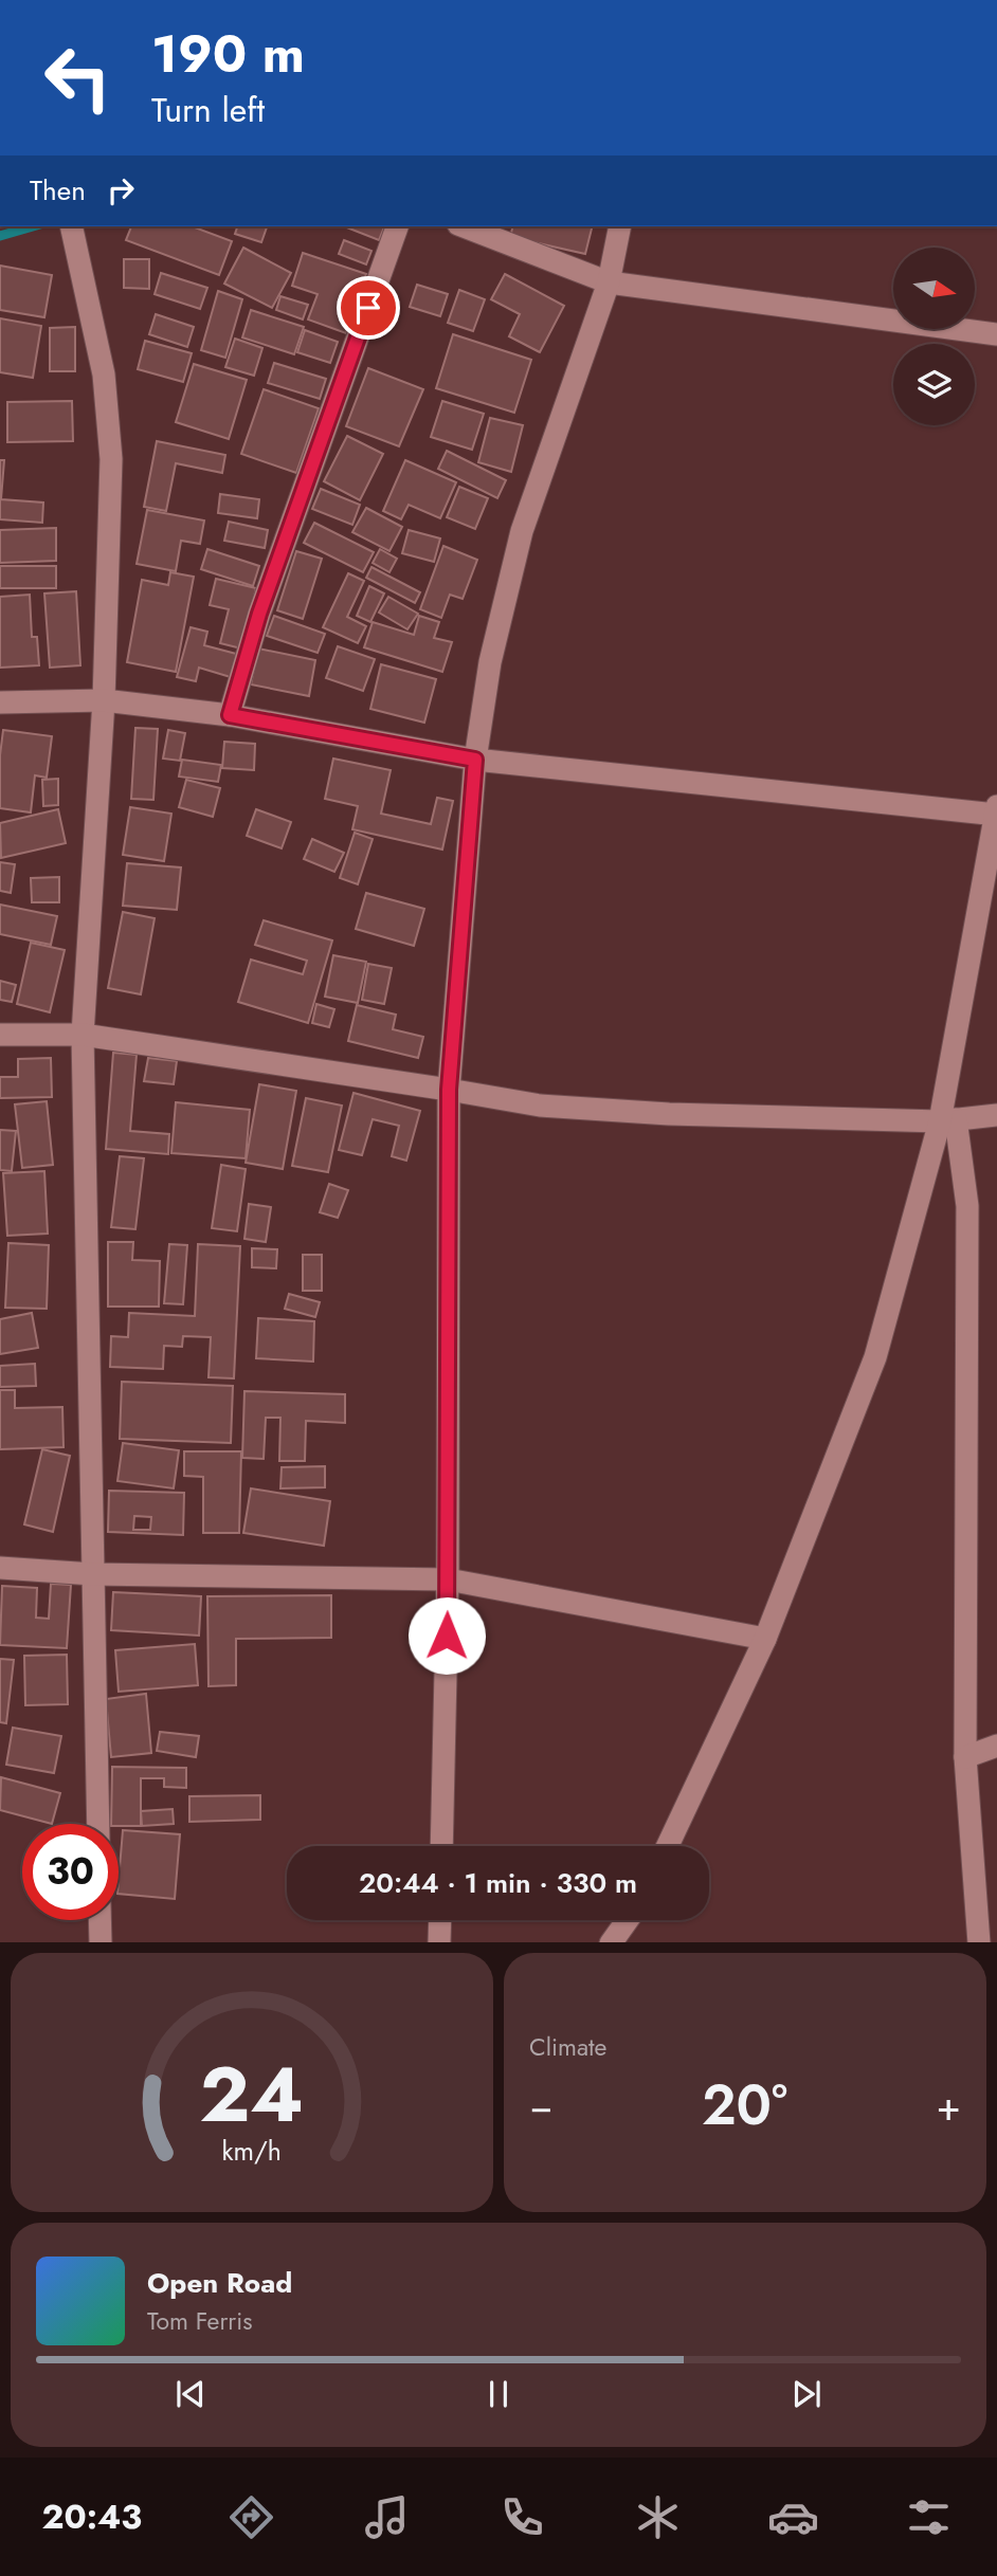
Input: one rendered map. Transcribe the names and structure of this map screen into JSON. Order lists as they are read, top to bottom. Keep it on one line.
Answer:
{"north":"right","page":{"turn":["190 m","Turn left"],"then":"Then","limit":"30","trip":"20:44 · 1 min · 330 m","tile":"Climate","heat":["−","20°","+"],"song":["Open Road","Tom Ferris"],"tabs":"20:43","gauge":["24","km/h"]}}
